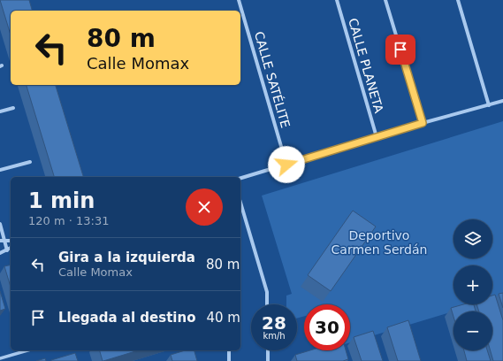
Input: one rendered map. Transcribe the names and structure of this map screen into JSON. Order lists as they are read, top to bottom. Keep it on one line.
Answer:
{"streets":{"street":["CALLE PLANETA","CALLE SATÉLITE"]},"parks":["Deportivo Carmen Serdán"],"page":{"turn":["80 m","Calle Momax"],"heading":["1 min","120 m · 13:31"],"map_buttons":["+","−"],"list":[{"name":"Gira a la izquierda","note":"Calle Momax","value":"80 m"},{"name":"Llegada al destino","value":"40 m"}],"speed":"28 km/h","limit":"30"}}
